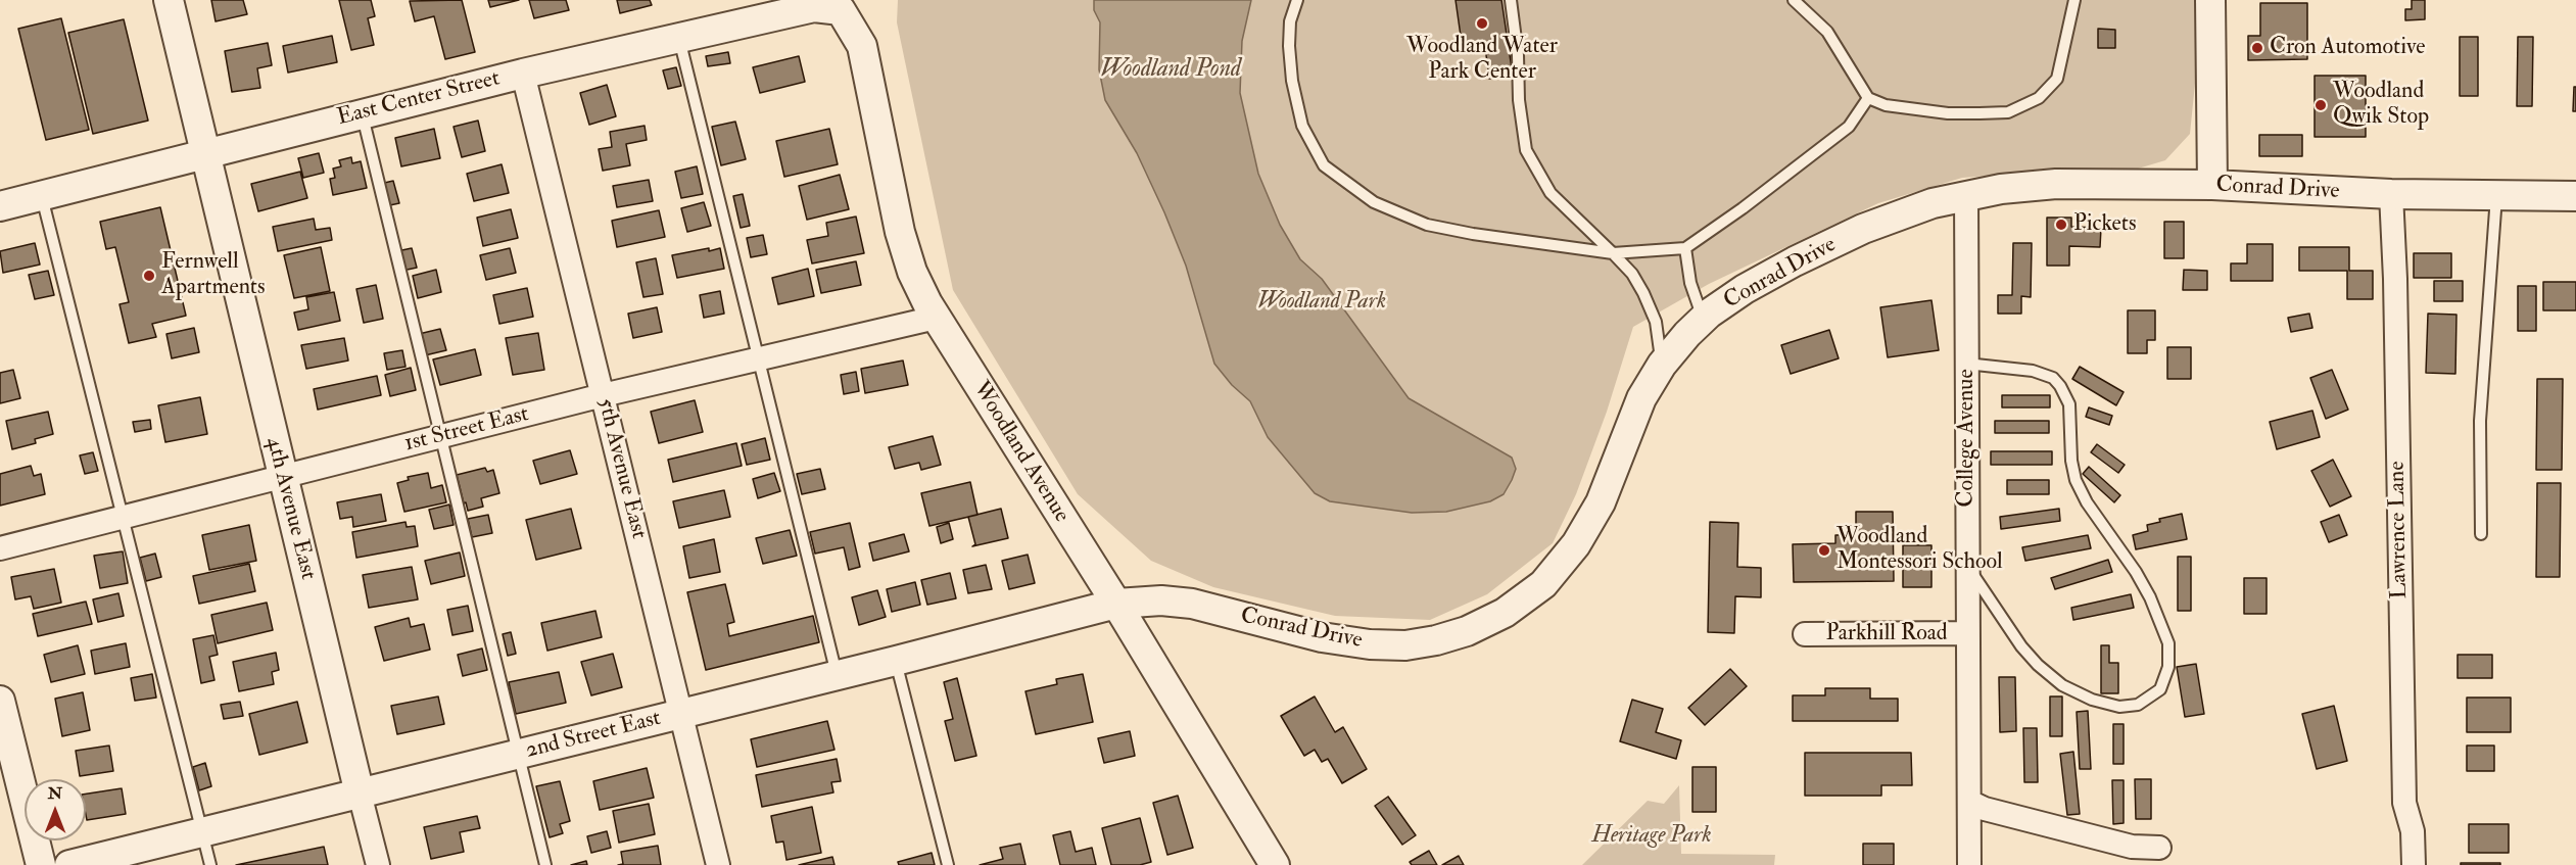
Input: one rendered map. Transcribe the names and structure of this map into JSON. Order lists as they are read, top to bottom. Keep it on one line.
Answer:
{"streets":{"street":["East Center Street","Conrad Drive","1st Street East","College Avenue","Woodland Avenue","5th Avenue East","4th Avenue East","Lawrence Lane","Parkhill Road","2nd Street East"]},"crossings":[["East Center Street","Woodland Avenue"],["East Center Street","5th Avenue East"],["East Center Street","4th Avenue East"],["Conrad Drive","College Avenue"],["Conrad Drive","Woodland Avenue"],["Conrad Drive","Lawrence Lane"],["Conrad Drive","2nd Street East"],["1st Street East","Woodland Avenue"],["1st Street East","5th Avenue East"],["1st Street East","4th Avenue East"],["College Avenue","Parkhill Road"],["Woodland Avenue","2nd Street East"],["5th Avenue East","2nd Street East"],["4th Avenue East","2nd Street East"]],"water":["Woodland Pond"],"parks":["Woodland Park","Heritage Park"],"places":["Woodland Water Park Center","Cron Automotive","Woodland Qwik Stop","Pickets","Fernwell Apartments","Woodland Montessori School"],"north":"top"}
